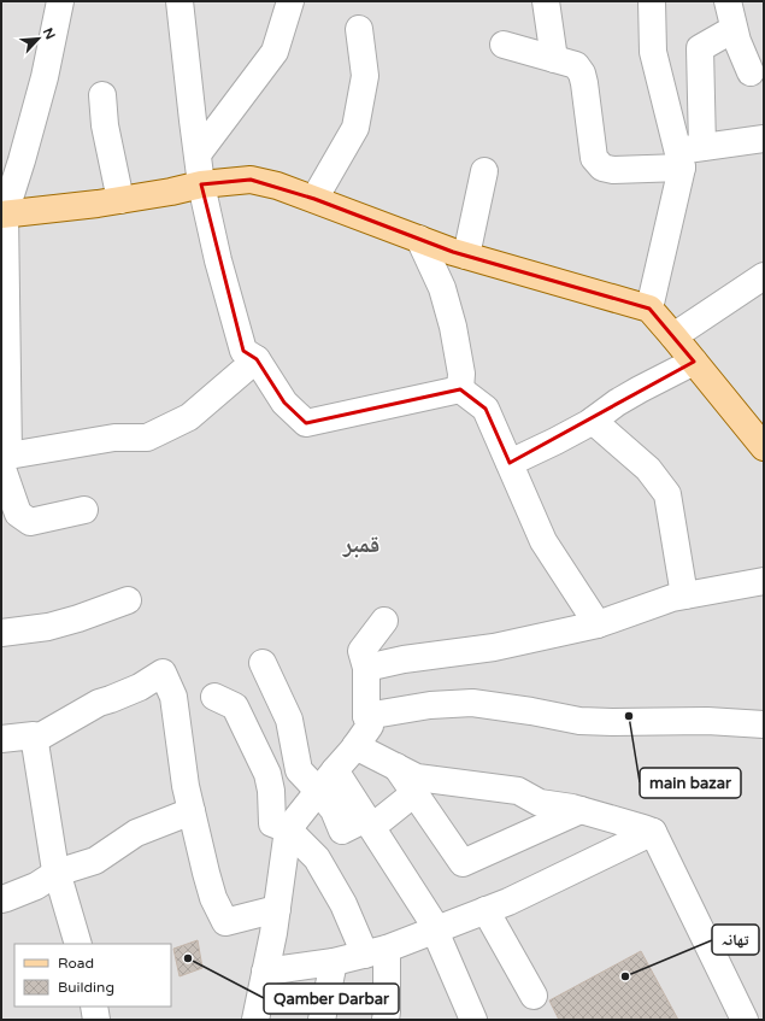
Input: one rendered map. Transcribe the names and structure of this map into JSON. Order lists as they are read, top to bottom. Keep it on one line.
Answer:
{"districts":["قمبر"],"places":["main bazar","Qamber Darbar","تھانہ"],"legend":["Road","Building"],"north":"top right"}
